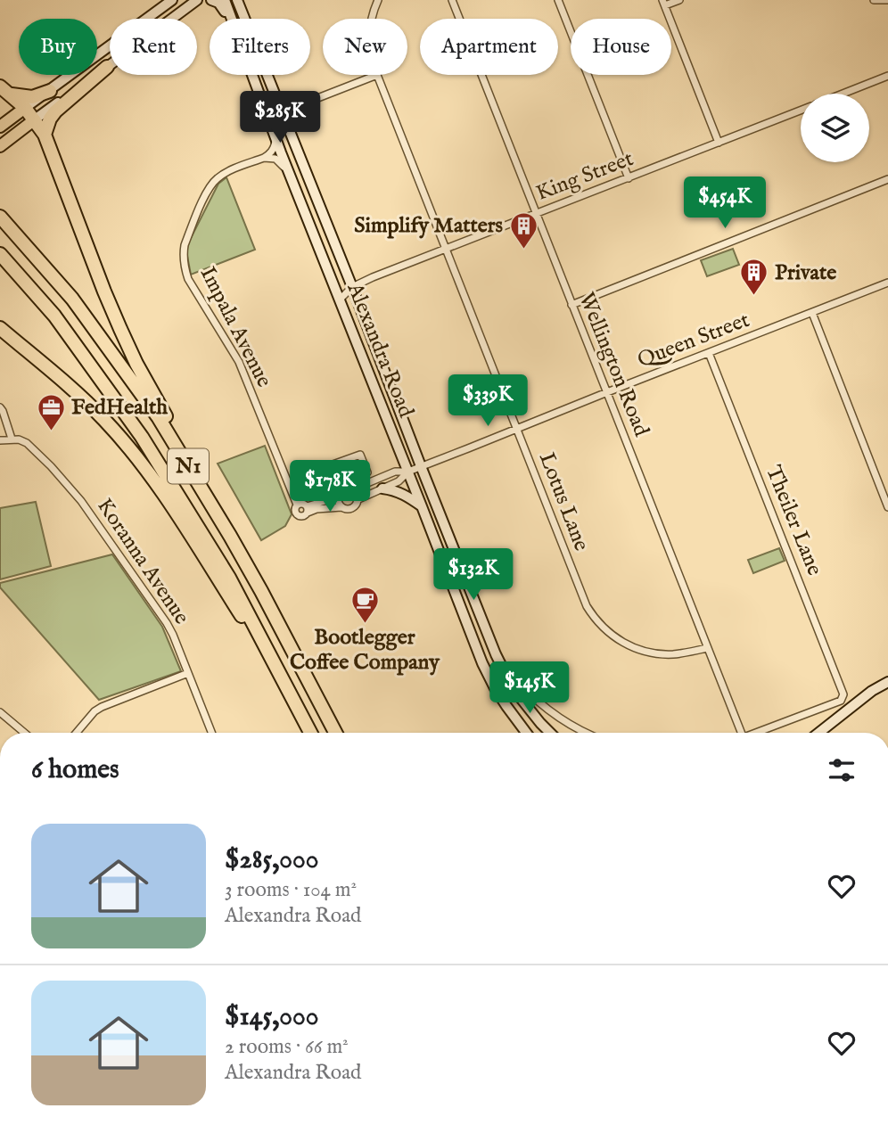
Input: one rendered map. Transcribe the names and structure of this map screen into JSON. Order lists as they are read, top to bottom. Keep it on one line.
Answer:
{"streets":{"highway":["N1"],"main road":["Alexandra Road"],"street":["King Street","Impala Avenue","Queen Street","Wellington Road","Lotus Lane","Theiler Lane","Koranna Avenue"]},"crossings":[["King Street","Alexandra Road"],["King Street","Wellington Road"],["King Street","Lotus Lane"],["Queen Street","Alexandra Road"],["Queen Street","Wellington Road"],["Queen Street","Lotus Lane"],["Queen Street","Theiler Lane"],["Wellington Road","Lotus Lane"]],"places":{"building":["Simplify Matters","Private"],"office":["FedHealth"],"cafe":["Bootlegger Coffee Company"]},"page":{"chip":["Buy","Rent","Filters","New","Apartment","House"],"price":["$285K","$454K","$339K","$178K","$132K","$145K"],"heading":"6 homes","list":[{"name":"$285,000","note":"3 rooms · 104 m² · Alexandra Road"},{"name":"$145,000","note":"2 rooms · 66 m² · Alexandra Road"}]}}
